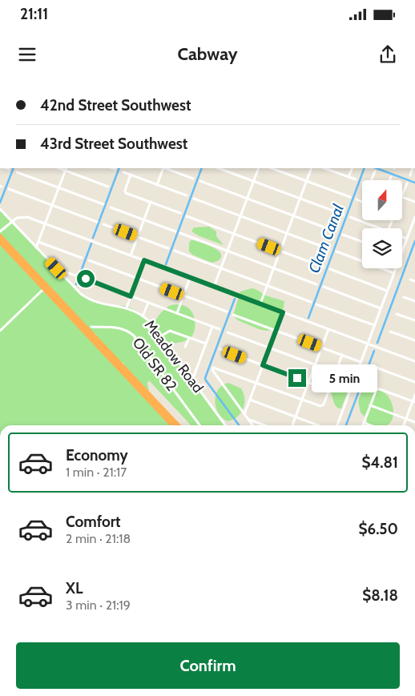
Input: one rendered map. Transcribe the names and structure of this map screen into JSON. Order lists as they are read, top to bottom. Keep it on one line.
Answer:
{"streets":{"street":["Meadow Road","Old SR 82"]},"water":["Clam Canal"],"north":"top","page":{"status":"21:11","header":"Cabway","banner":["42nd Street Southwest","43rd Street Southwest"],"bubble":"5 min","list":[{"name":"Economy","note":"1 min · 21:17","value":"$4.81"},{"name":"Comfort","note":"2 min · 21:18","value":"$6.50"},{"name":"XL","note":"3 min · 21:19","value":"$8.18"}],"buttons":"Confirm"}}
